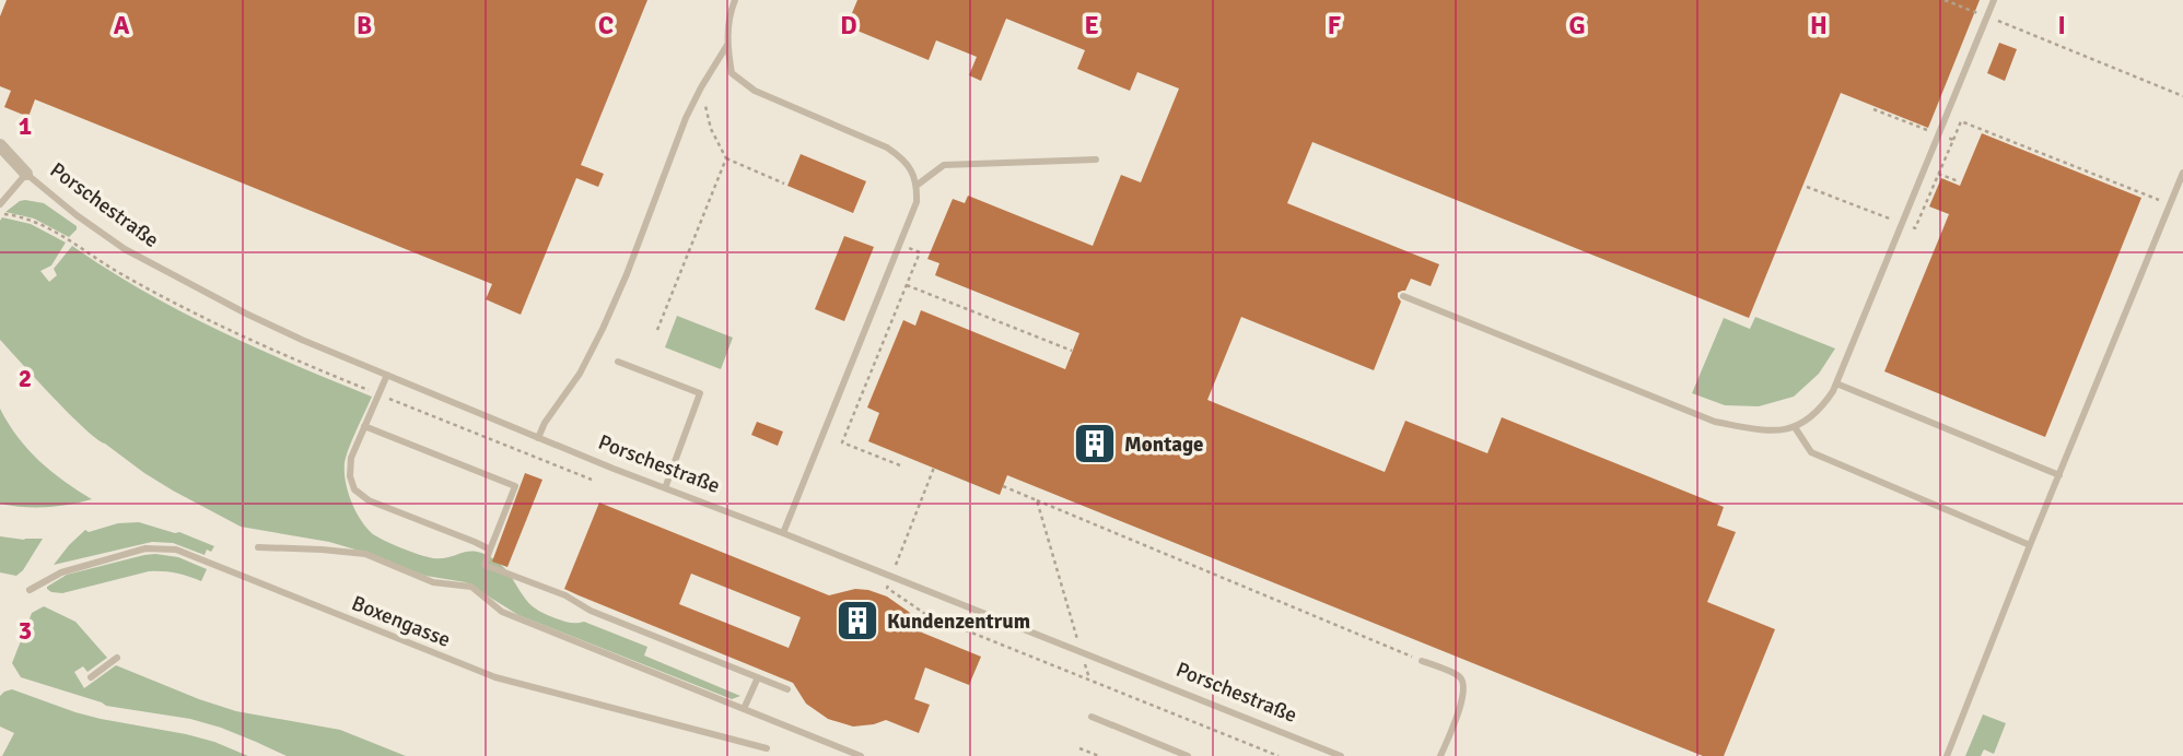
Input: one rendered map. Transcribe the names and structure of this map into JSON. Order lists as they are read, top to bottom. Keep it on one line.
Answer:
{"streets":{"street":["Porschestraße"],"lane":["Boxengasse"]},"places":{"building":["Montage","Kundenzentrum"]},"grid":{"columns":["A","B","C","D","E","F","G","H","I"],"rows":["1","2","3"]}}
